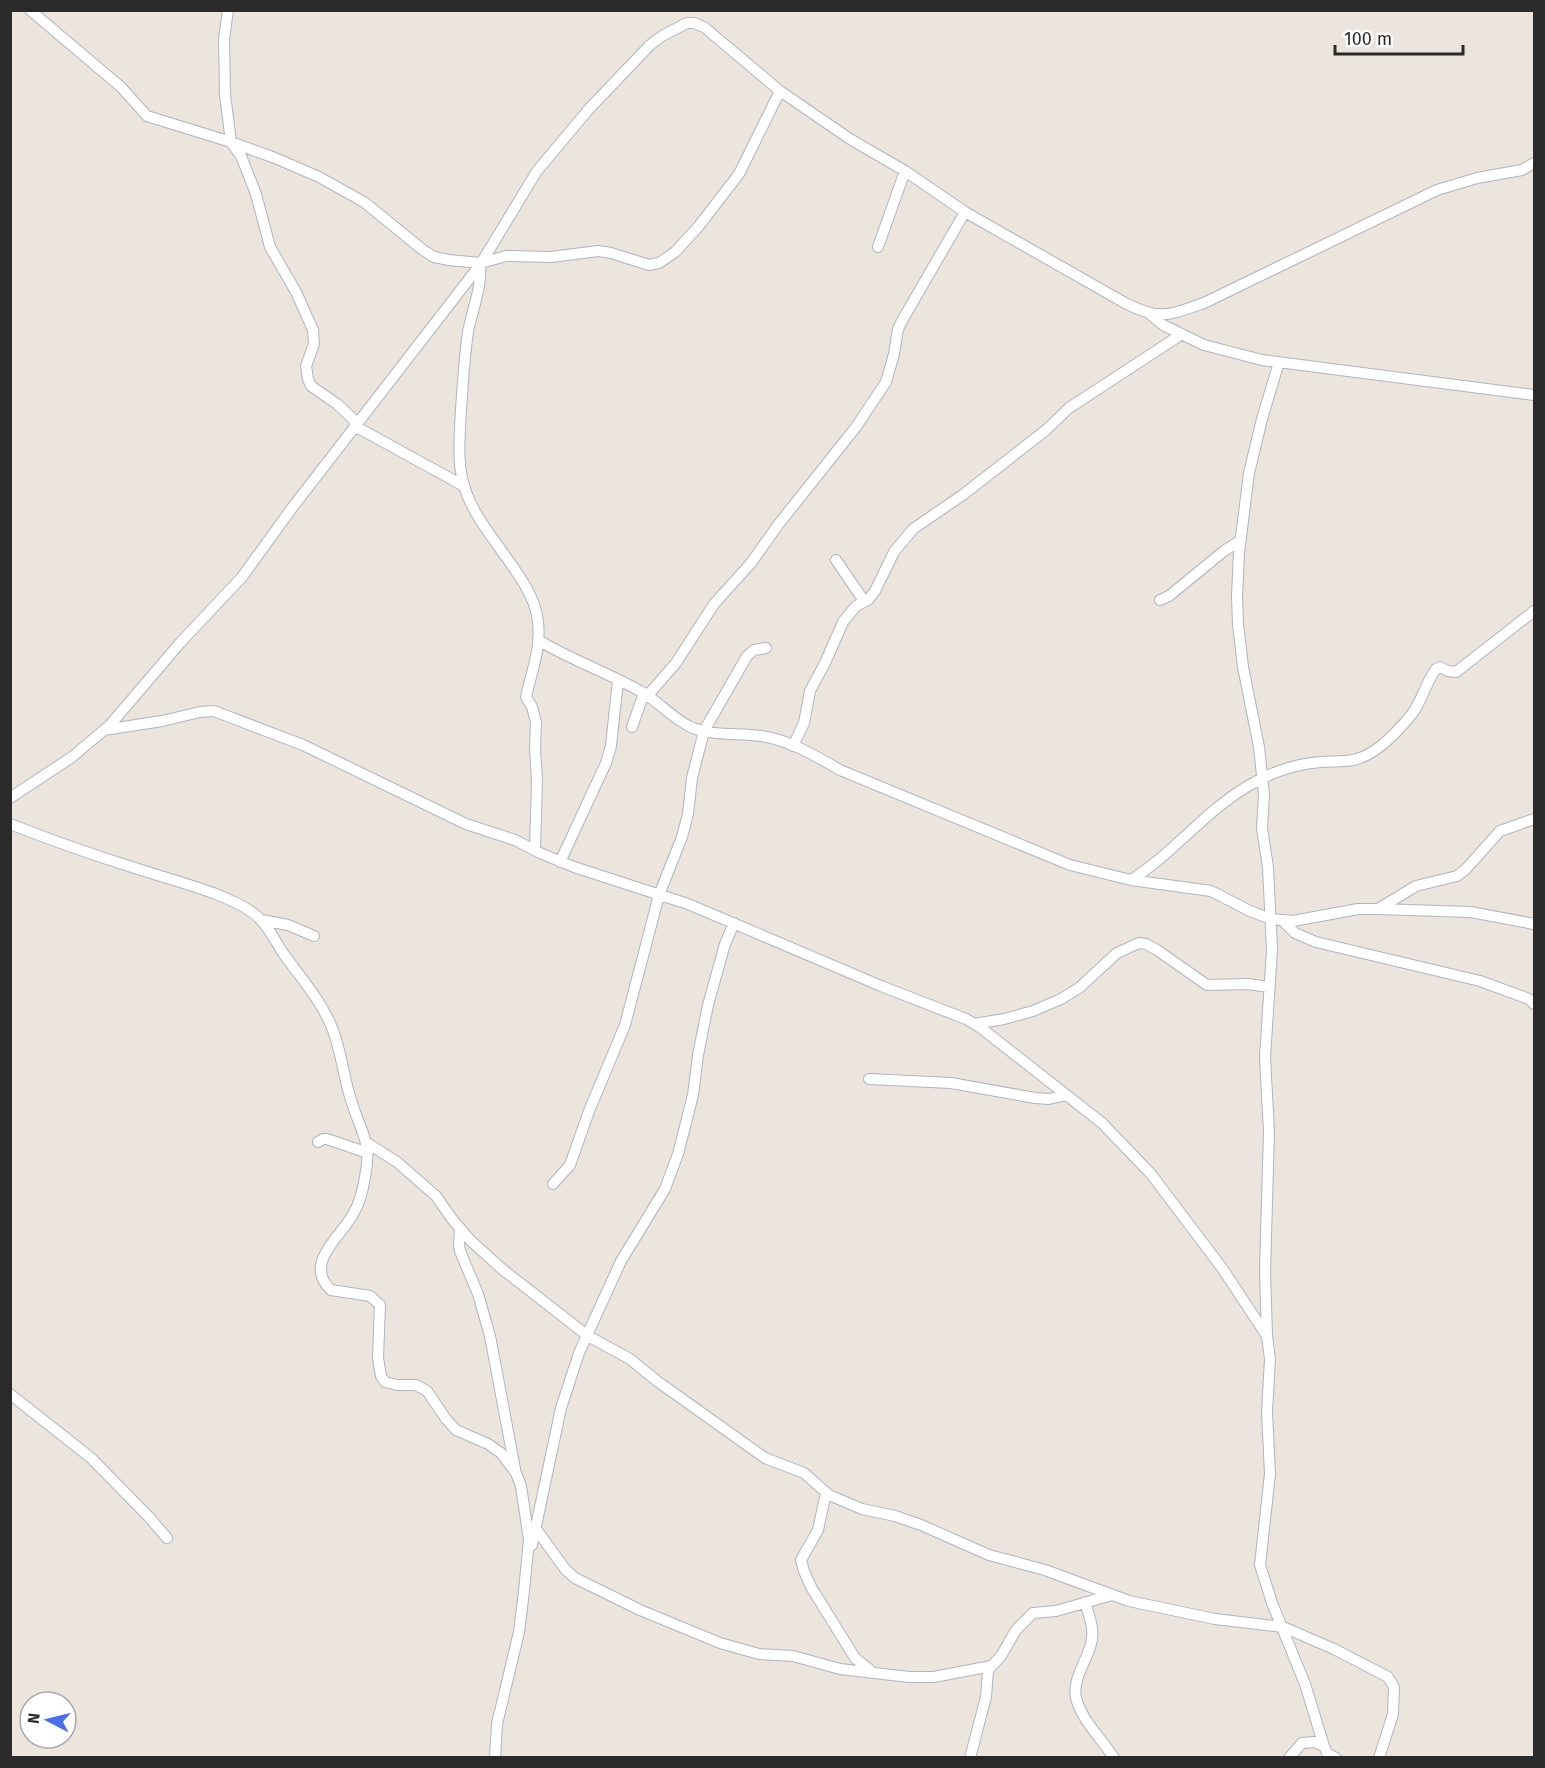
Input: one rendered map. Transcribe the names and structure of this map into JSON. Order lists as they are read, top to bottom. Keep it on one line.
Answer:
{"scale_bar":"100 m","north":"left"}
